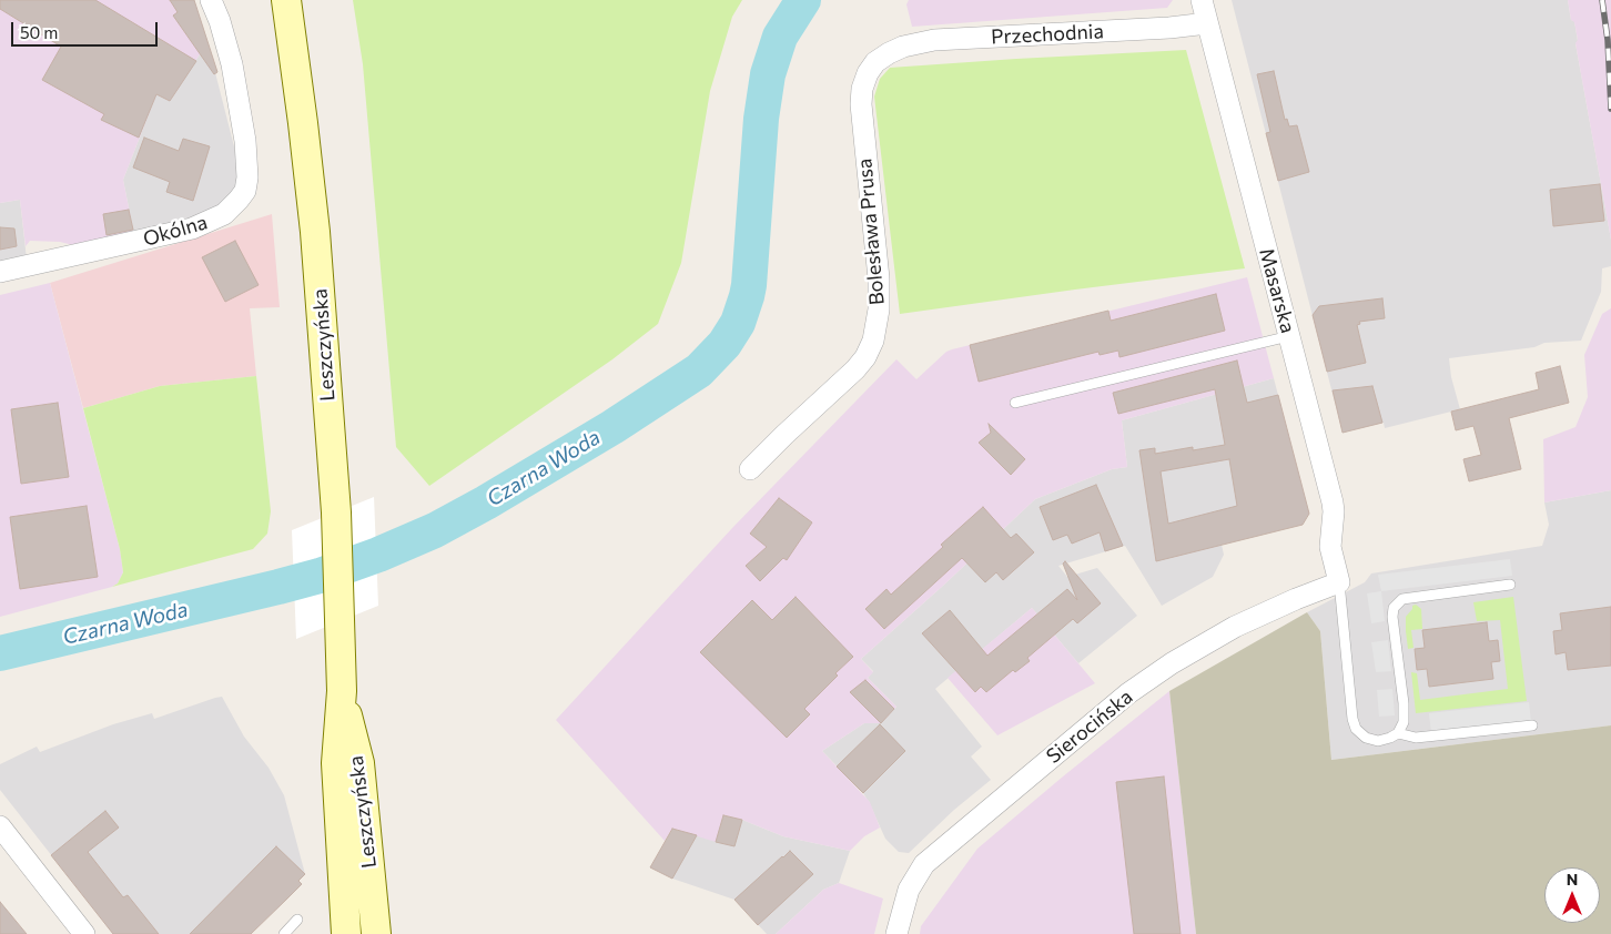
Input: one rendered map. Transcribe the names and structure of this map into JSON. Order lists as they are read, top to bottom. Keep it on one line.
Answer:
{"streets":{"main road":["Leszczyńska"],"street":["Przechodnia","Okólna","Bolesława Prusa","Masarska","Sierocińska"]},"crossings":[["Przechodnia","Bolesława Prusa"],["Przechodnia","Masarska"],["Masarska","Sierocińska"]],"water":["Czarna Woda"],"scale_bar":"50 m","north":"top"}
